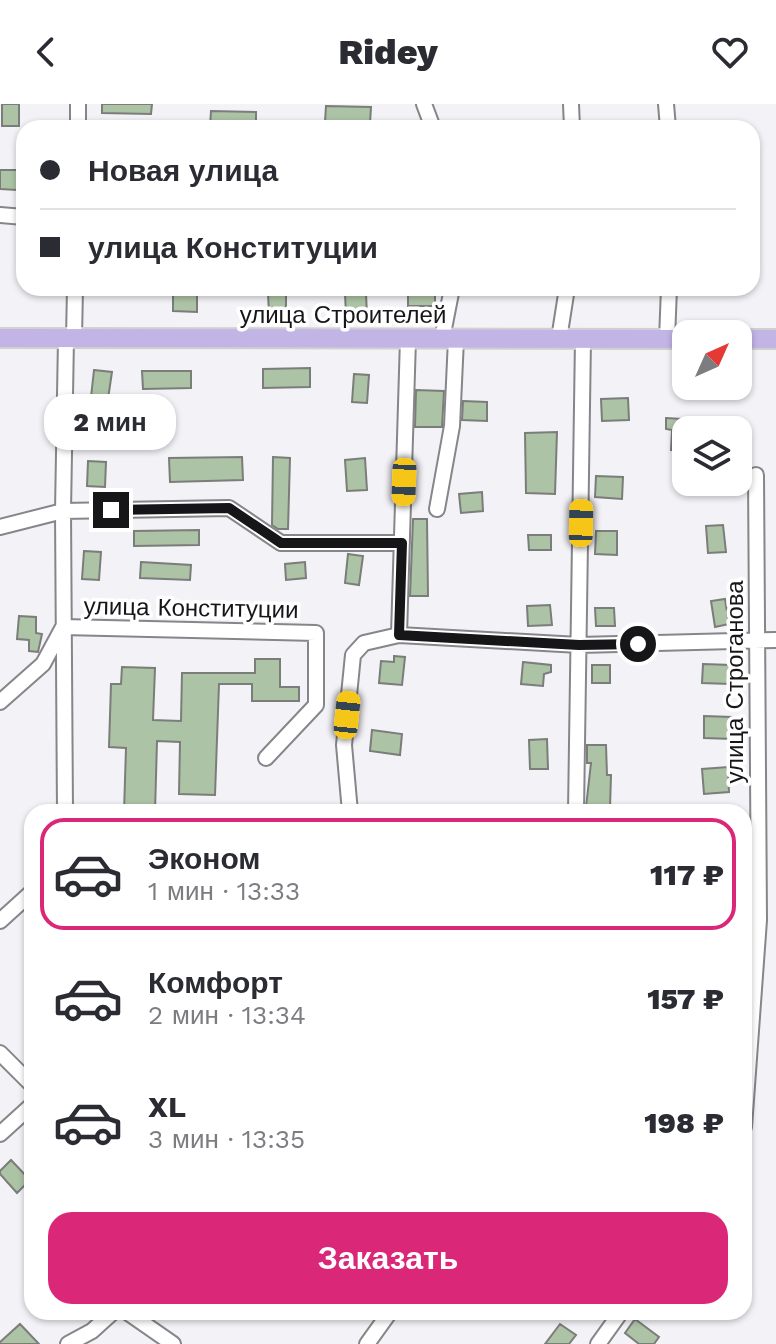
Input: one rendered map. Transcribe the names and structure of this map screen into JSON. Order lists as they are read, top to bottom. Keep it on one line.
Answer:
{"streets":{"main road":["улица Строителей"],"street":["улица Конституции","улица Строганова"]},"crossings":[["улица Строителей","улица Конституции"]],"north":"top right","page":{"header":"Ridey","banner":["Новая улица","улица Конституции"],"bubble":"2 мин","list":[{"name":"Эконом","note":"1 мин · 13:33","value":"117 ₽"},{"name":"Комфорт","note":"2 мин · 13:34","value":"157 ₽"},{"name":"XL","note":"3 мин · 13:35","value":"198 ₽"}],"buttons":"Заказать"}}
